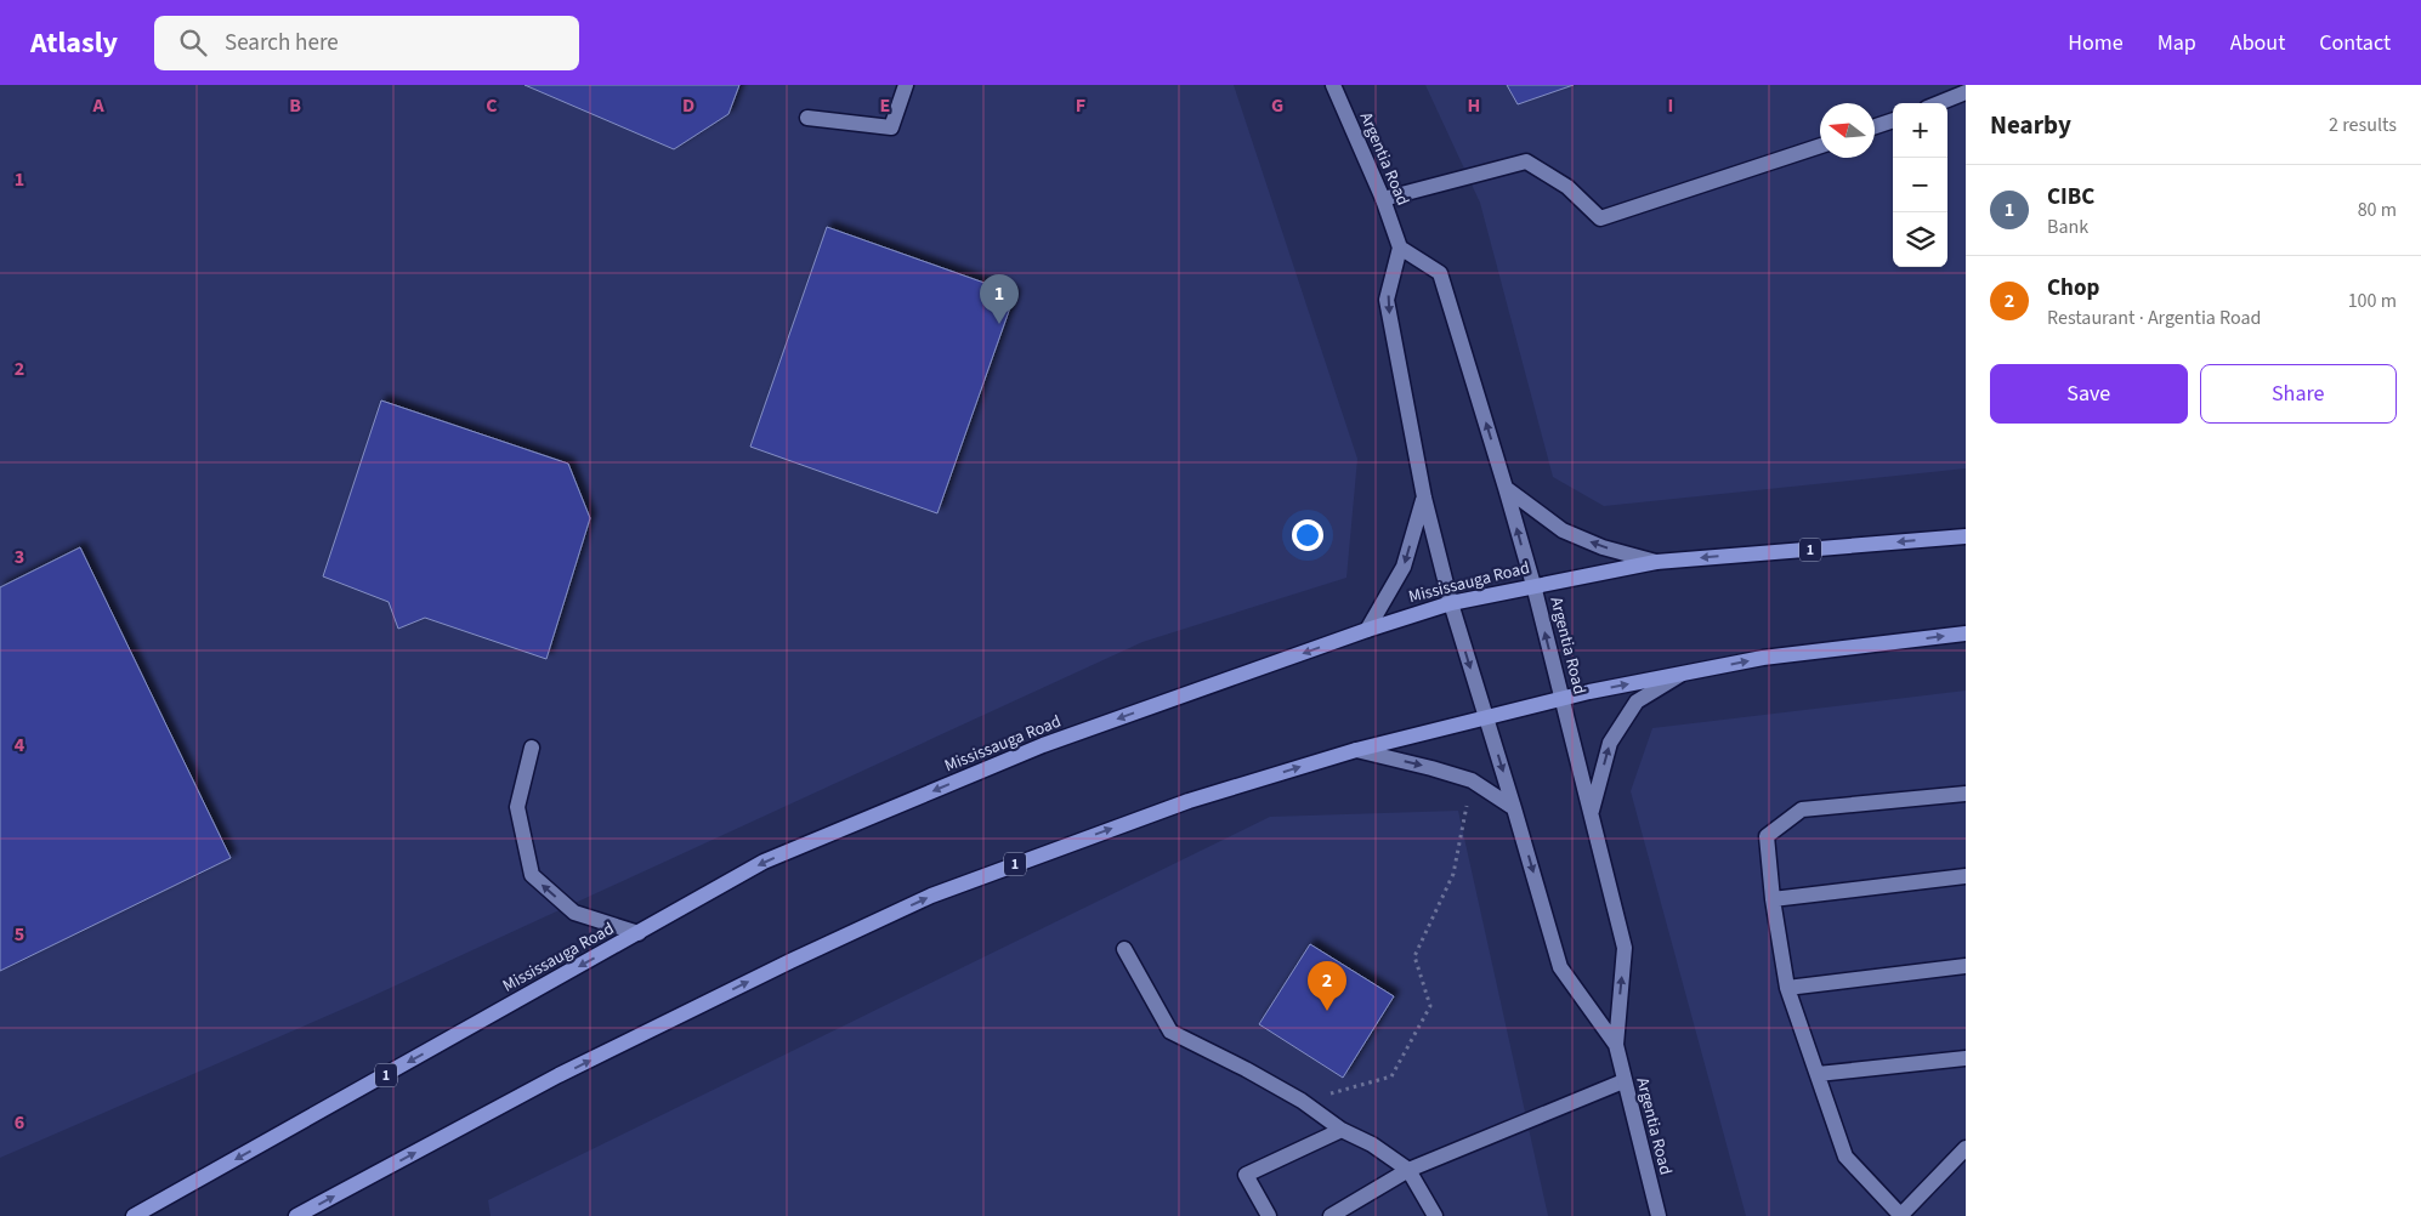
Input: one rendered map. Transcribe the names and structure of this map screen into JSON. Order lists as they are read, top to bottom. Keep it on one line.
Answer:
{"streets":{"main road":["1","Mississauga Road"],"street":["Argentia Road"]},"crossings":[["Argentia Road","1"],["Argentia Road","Mississauga Road"]],"north":"left","page":{"header":"Atlasly","search":"Search here","nav":["Home","Map","About","Contact"],"heading":["Nearby","2 results"],"map_buttons":["+","−"],"list":[{"mark":"1","name":"CIBC","note":"Bank","value":"80 m"},{"mark":"2","name":"Chop","note":"Restaurant · Argentia Road","value":"100 m"}],"pins":["1","2"],"buttons":["Save","Share"]},"grid":{"columns":["A","B","C","D","E","F","G","H","I"],"rows":["1","2","3","4","5","6"]}}
